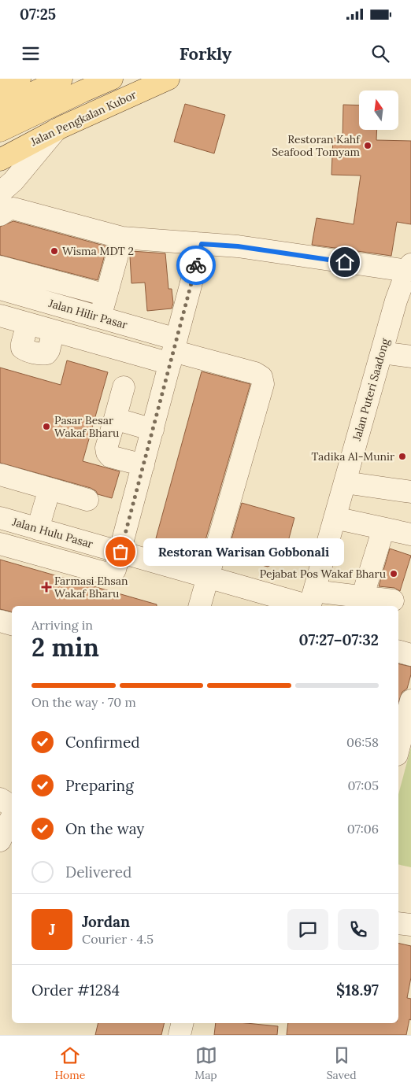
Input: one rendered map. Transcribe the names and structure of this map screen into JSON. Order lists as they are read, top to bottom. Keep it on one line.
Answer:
{"streets":{"main road":["Jalan Pengkalan Kubor"],"street":["Jalan Hilir Pasar","Jalan Puteri Saadong","Jalan Hulu Pasar"]},"crossings":[["Jalan Puteri Saadong","Jalan Hulu Pasar"]],"places":{"other":["Restoran Kahf Seafood Tomyam","Wisma MDT 2","Pasar Besar Wakaf Bharu","Tadika Al-Munir","Restoran Warisan Gobbonali","Pejabat Pos Wakaf Bharu"],"health":["Farmasi Ehsan Wakaf Bharu"]},"north":"top","page":{"status":"07:25","header":"Forkly","bubble":"Restoran Warisan Gobbonali","heading":["2 min","Arriving in","07:27–07:32"],"panel":["Jordan","Courier · 4.5","Order #1284","$18.97"],"bar":"On the way · 70 m","list":[["Confirmed","06:58"],["Preparing","07:05"],["On the way","07:06"],"Delivered"],"round":"J","tabs":["Home","Map","Saved"]}}
